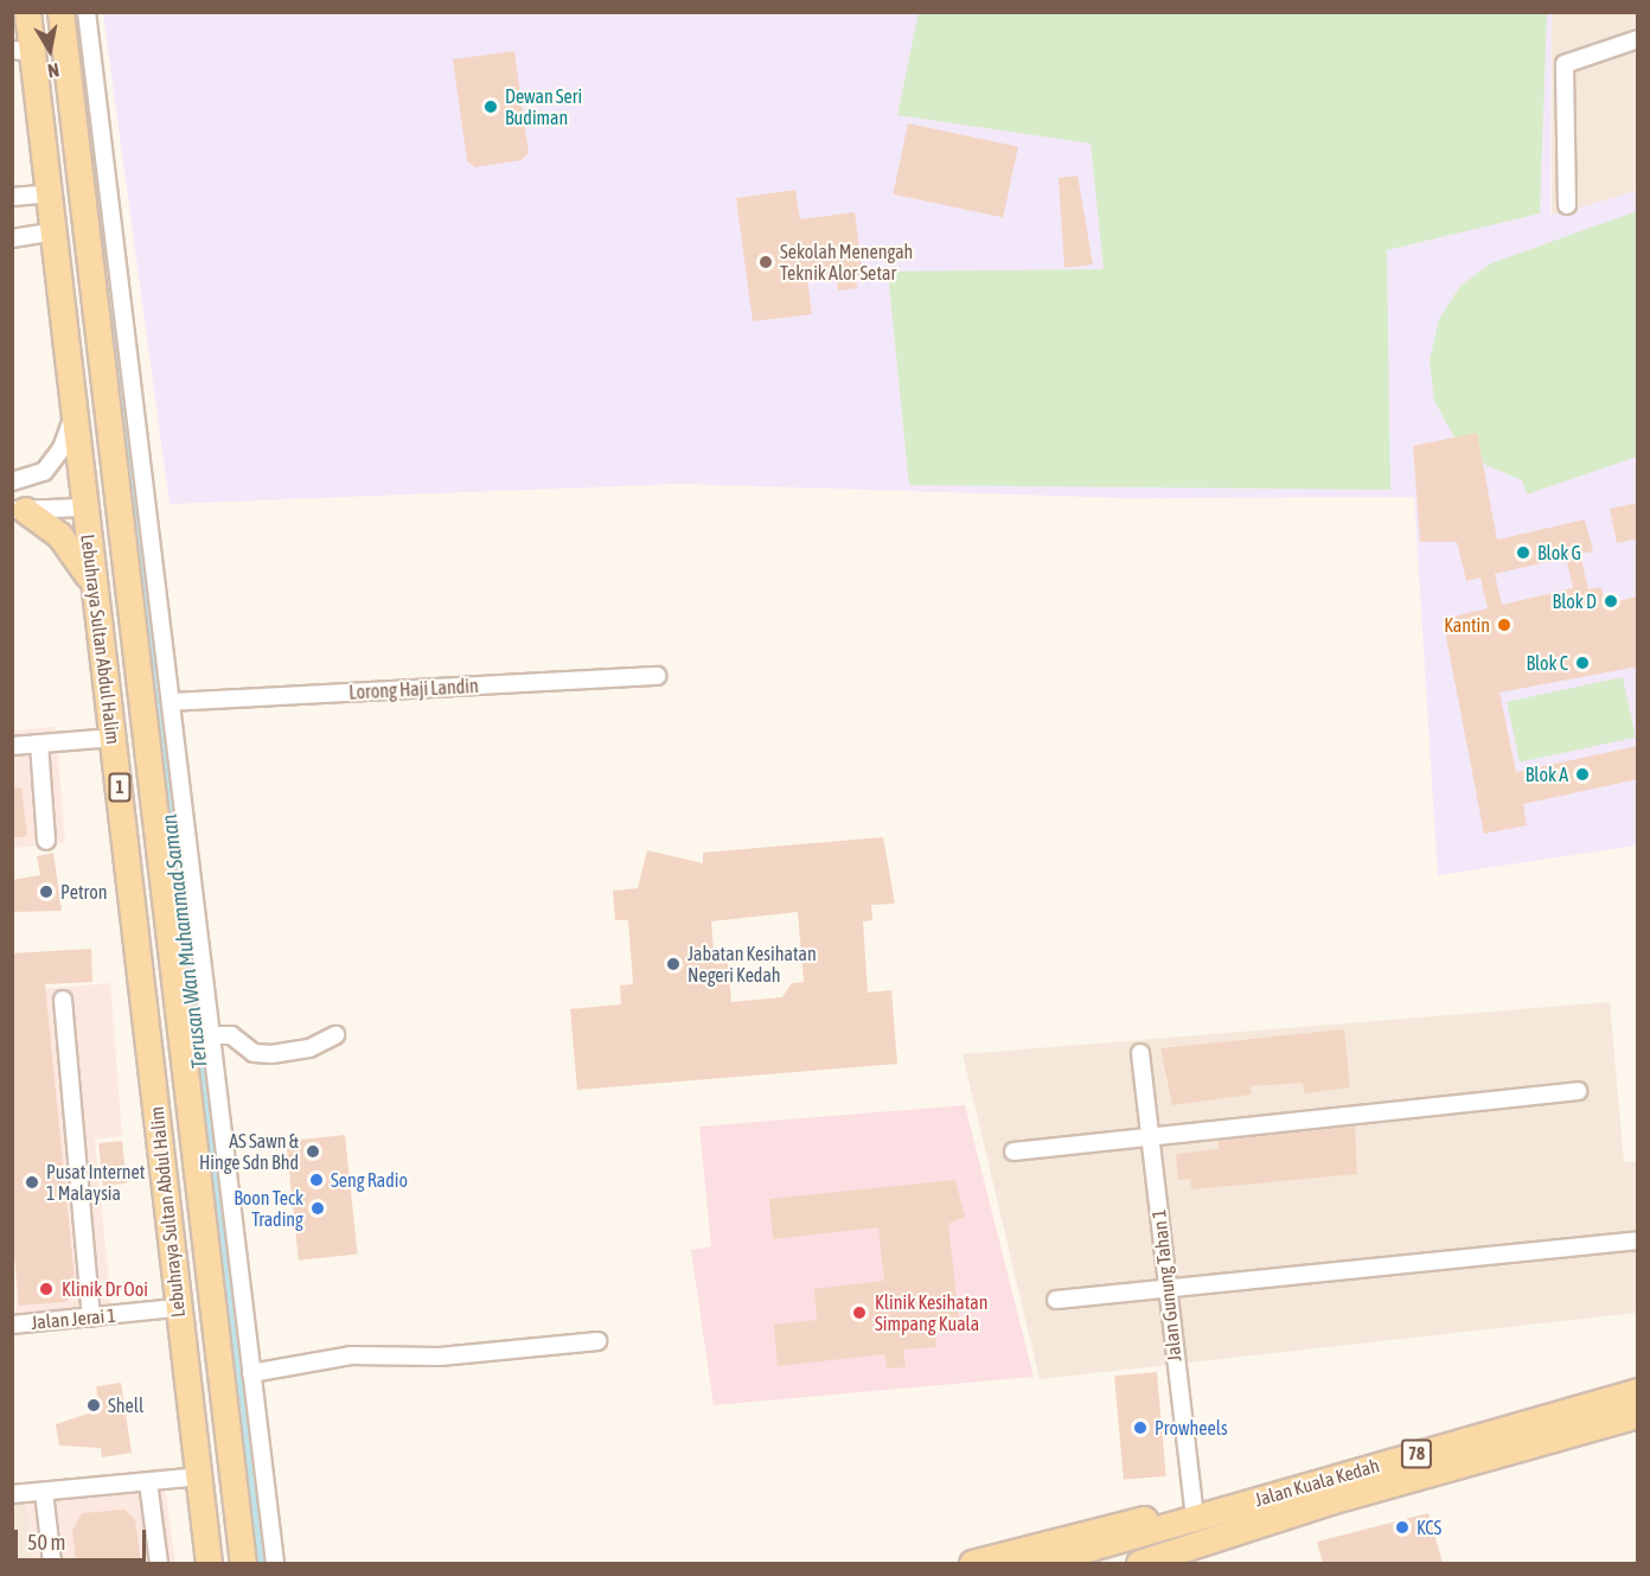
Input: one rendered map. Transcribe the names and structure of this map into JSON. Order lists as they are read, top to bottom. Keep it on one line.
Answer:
{"streets":{"main road":["Lebuhraya Sultan Abdul Halim","1","78","Jalan Kuala Kedah"],"street":["Lorong Haji Landin","Jalan Gunung Tahan 1","Jalan Jerai 1"]},"crossings":[["Lebuhraya Sultan Abdul Halim","Jalan Jerai 1"],["Jalan Gunung Tahan 1","Jalan Kuala Kedah"]],"water":["Terusan Wan Muhammad Saman"],"places":["Dewan Seri Budiman","Sekolah Menengah Teknik Alor Setar","Blok G","Blok D","Kantin","Blok C","Blok A","Petron","Jabatan Kesihatan Negeri Kedah","AS Sawn & Hinge Sdn Bhd","Seng Radio","Pusat Internet 1 Malaysia","Boon Teck Trading","Klinik Dr Ooi","Klinik Kesihatan Simpang Kuala","Shell","Prowheels","KCS"],"scale_bar":"50 m","north":"bottom"}
